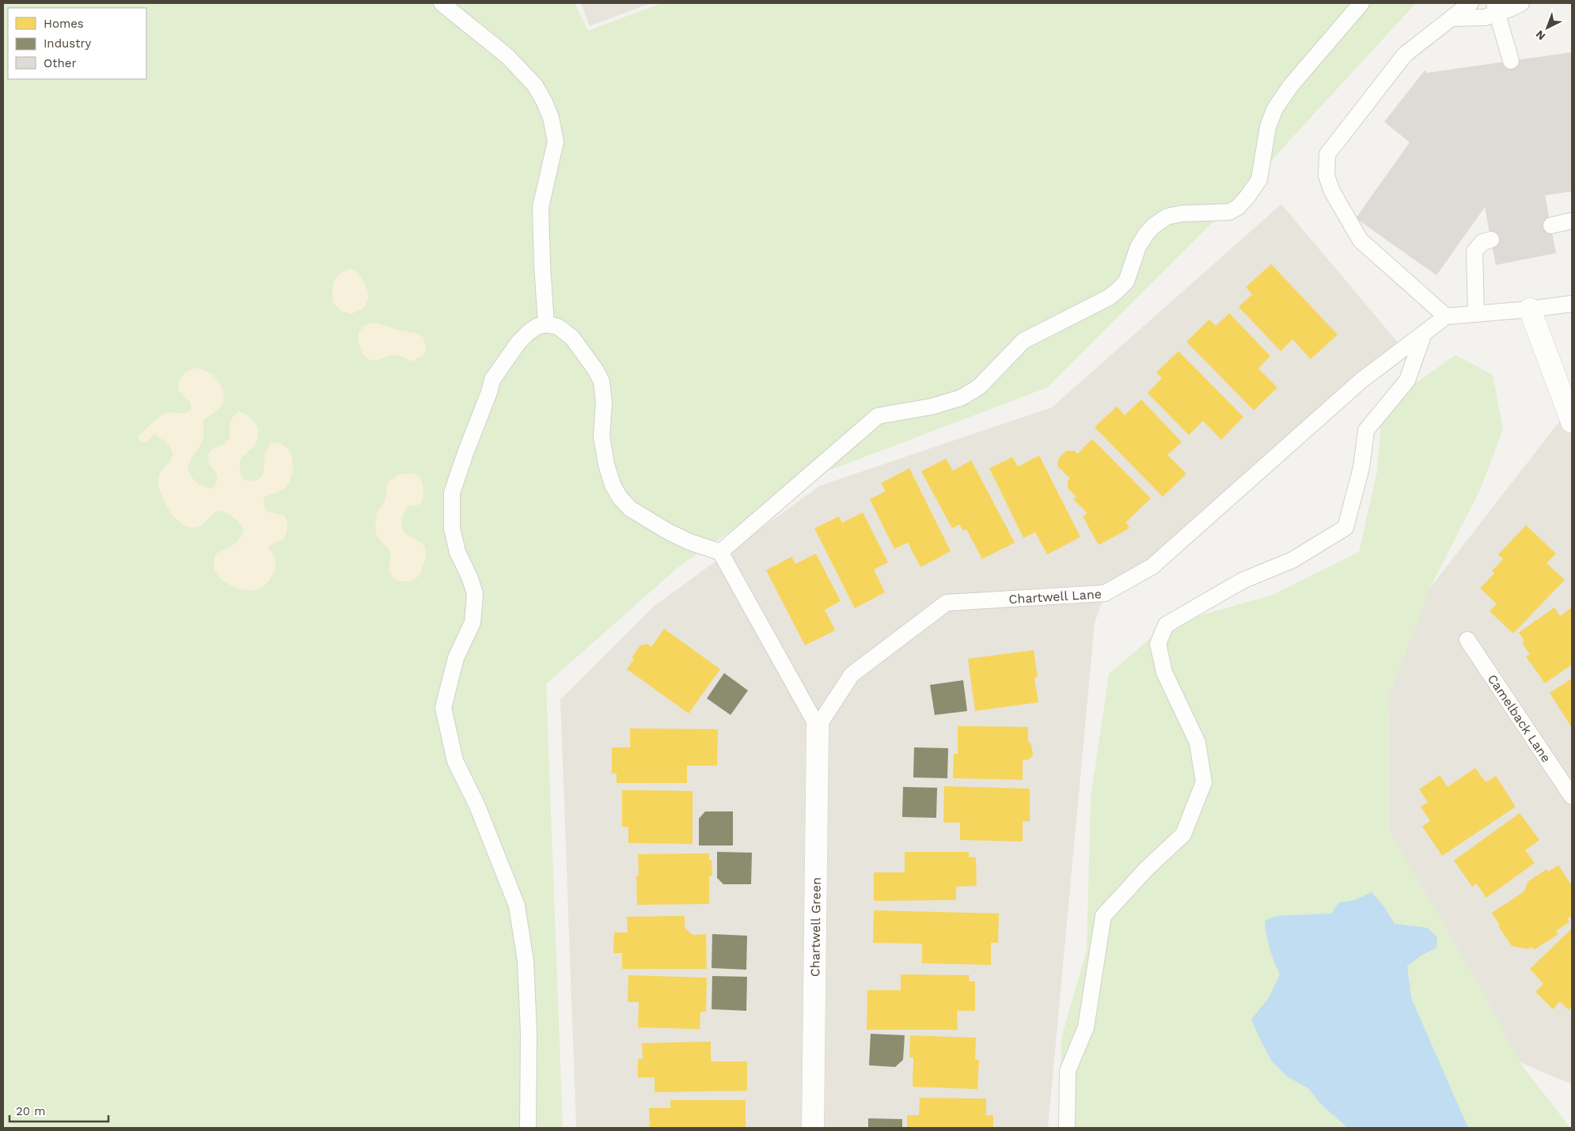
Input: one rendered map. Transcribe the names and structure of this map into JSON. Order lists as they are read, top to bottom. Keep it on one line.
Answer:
{"streets":{"street":["Chartwell Green"],"lane":["Chartwell Lane","Camelback Lane"]},"crossings":[["Chartwell Lane","Chartwell Green"]],"legend":["Homes","Industry","Other"],"scale_bar":"20 m","north":"bottom left"}
